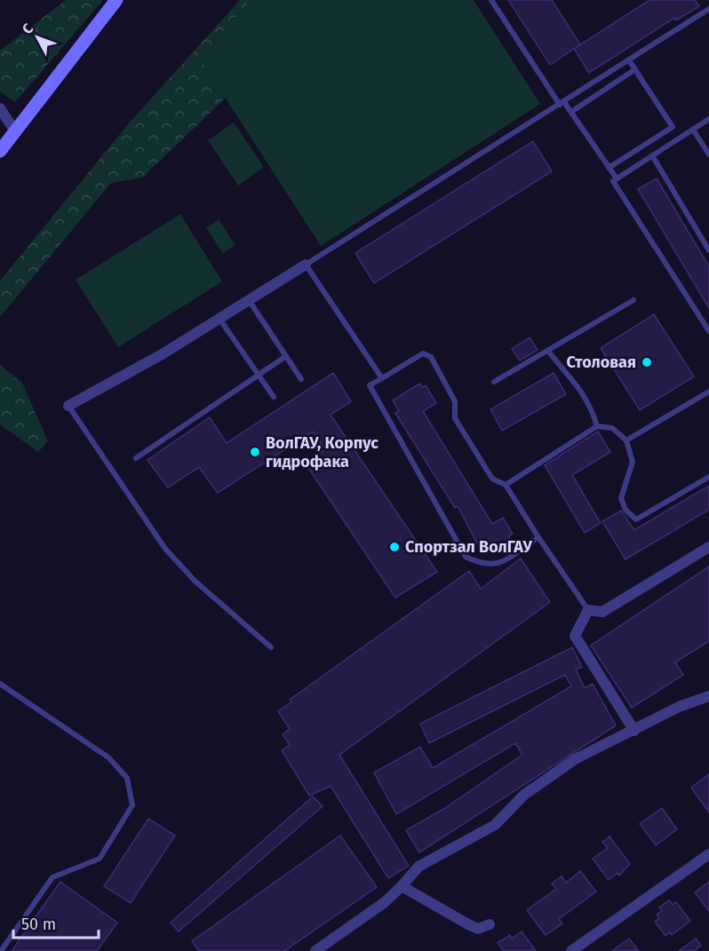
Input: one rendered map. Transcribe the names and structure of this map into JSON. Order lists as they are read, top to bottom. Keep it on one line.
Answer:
{"places":["Столовая","ВолГАУ, Корпус гидрофака","Спортзал ВолГАУ"],"scale_bar":"50 m","north":"top left"}
